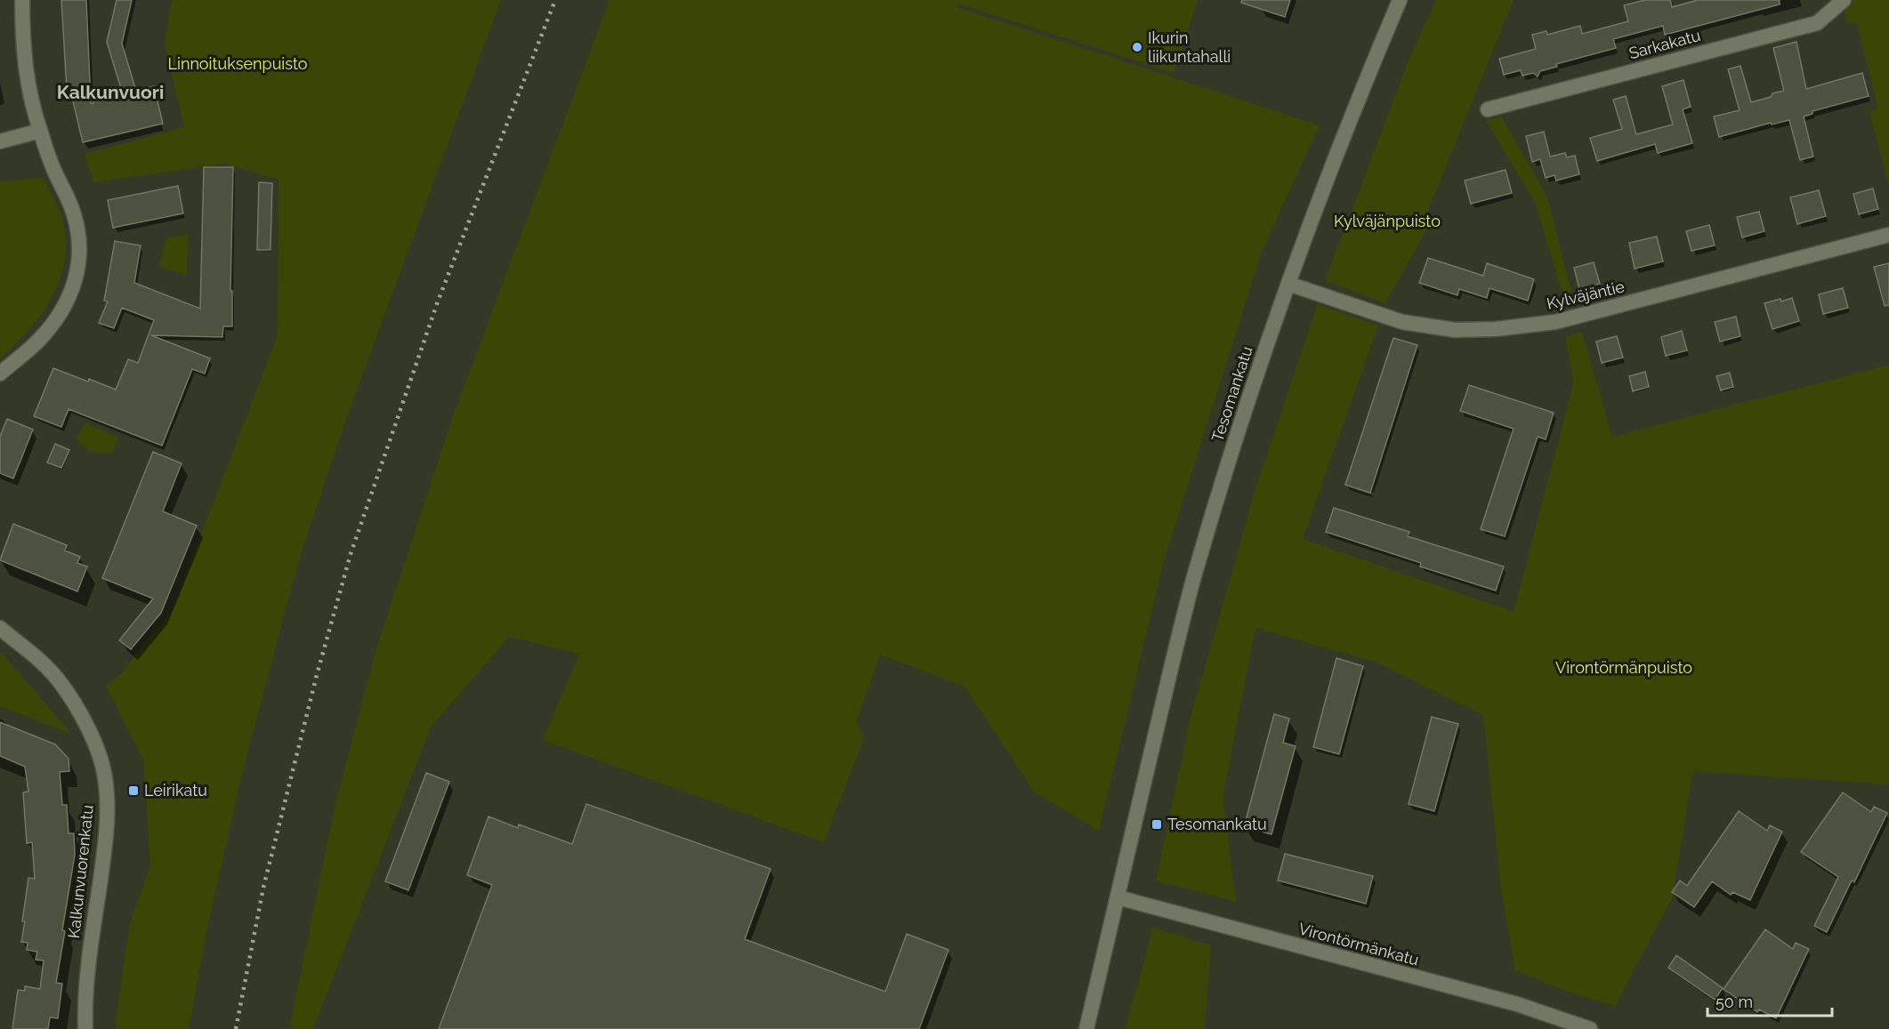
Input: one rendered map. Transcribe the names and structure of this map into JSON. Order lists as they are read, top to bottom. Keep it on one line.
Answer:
{"streets":{"street":["Sarkakatu","Kylväjäntie","Tesomankatu","Kalkunvuorenkatu","Virontörmänkatu"]},"crossings":[["Kylväjäntie","Tesomankatu"],["Tesomankatu","Virontörmänkatu"]],"districts":["Kalkunvuori"],"parks":["Linnoituksenpuisto","Kylväjänpuisto","Virontörmänpuisto"],"places":{"other":["Ikurin liikuntahalli"],"transit":["Leirikatu","Tesomankatu"]},"scale_bar":"50 m"}
